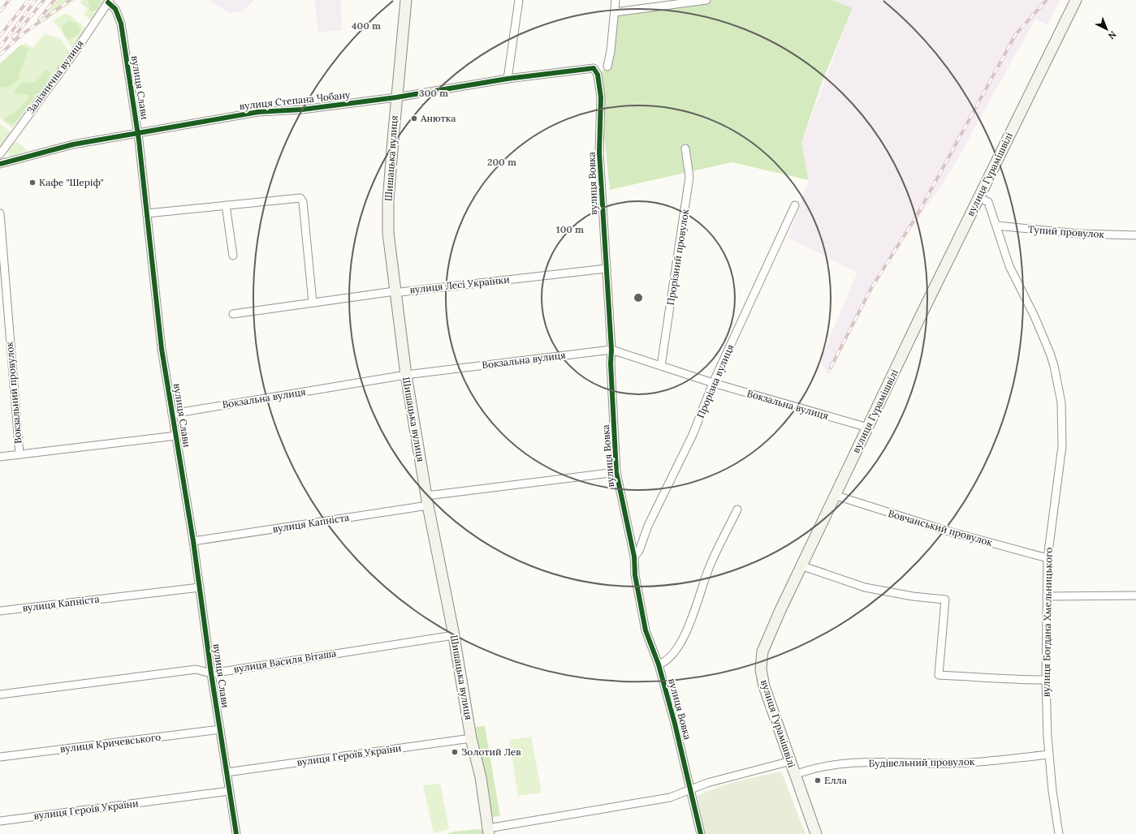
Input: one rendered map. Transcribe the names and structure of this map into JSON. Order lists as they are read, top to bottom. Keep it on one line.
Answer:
{"streets":{"main road":["Шишацька вулиця","вулиця Гурамішвілі"],"street":["Залізнична вулиця","вулиця Слави","вулиця Степана Чобану","вулиця Вовка","Тупий провулок","Прорізний провулок","вулиця Лесі Українки","Вокзальна вулиця","Прорізна вулиця","Вокзальний провулок","вулиця Капніста","Вовчанський провулок","вулиця Богдана Хмельницького","вулиця Василя Віташа","вулиця Кричевського","вулиця Героїв України","Будівельний провулок"]},"crossings":[["Залізнична вулиця","вулиця Слави"],["вулиця Слави","вулиця Степана Чобану"],["вулиця Слави","Вокзальна вулиця"],["вулиця Слави","вулиця Капніста"],["вулиця Слави","вулиця Василя Віташа"],["вулиця Слави","вулиця Кричевського"],["вулиця Слави","вулиця Героїв України"],["вулиця Степана Чобану","Шишацька вулиця"],["вулиця Степана Чобану","вулиця Вовка"],["Шишацька вулиця","вулиця Лесі Українки"],["Шишацька вулиця","Вокзальна вулиця"],["Шишацька вулиця","вулиця Капніста"],["Шишацька вулиця","вулиця Василя Віташа"],["Шишацька вулиця","вулиця Героїв України"],["вулиця Гурамішвілі","Вокзальна вулиця"],["вулиця Гурамішвілі","Вовчанський провулок"],["вулиця Гурамішвілі","вулиця Богдана Хмельницького"],["вулиця Гурамішвілі","Будівельний провулок"],["вулиця Вовка","вулиця Лесі Українки"],["вулиця Вовка","Вокзальна вулиця"],["вулиця Вовка","Прорізна вулиця"],["вулиця Вовка","вулиця Капніста"],["Тупий провулок","вулиця Богдана Хмельницького"],["Прорізний провулок","Вокзальна вулиця"],["Вокзальна вулиця","Прорізна вулиця"],["Вовчанський провулок","вулиця Богдана Хмельницького"],["вулиця Богдана Хмельницького","Будівельний провулок"]],"places":["Анютка","Кафе \"Шеріф\"","Золотий Лев","Елла"],"north":"bottom right","rings":["400 m","300 m","200 m","100 m"]}
